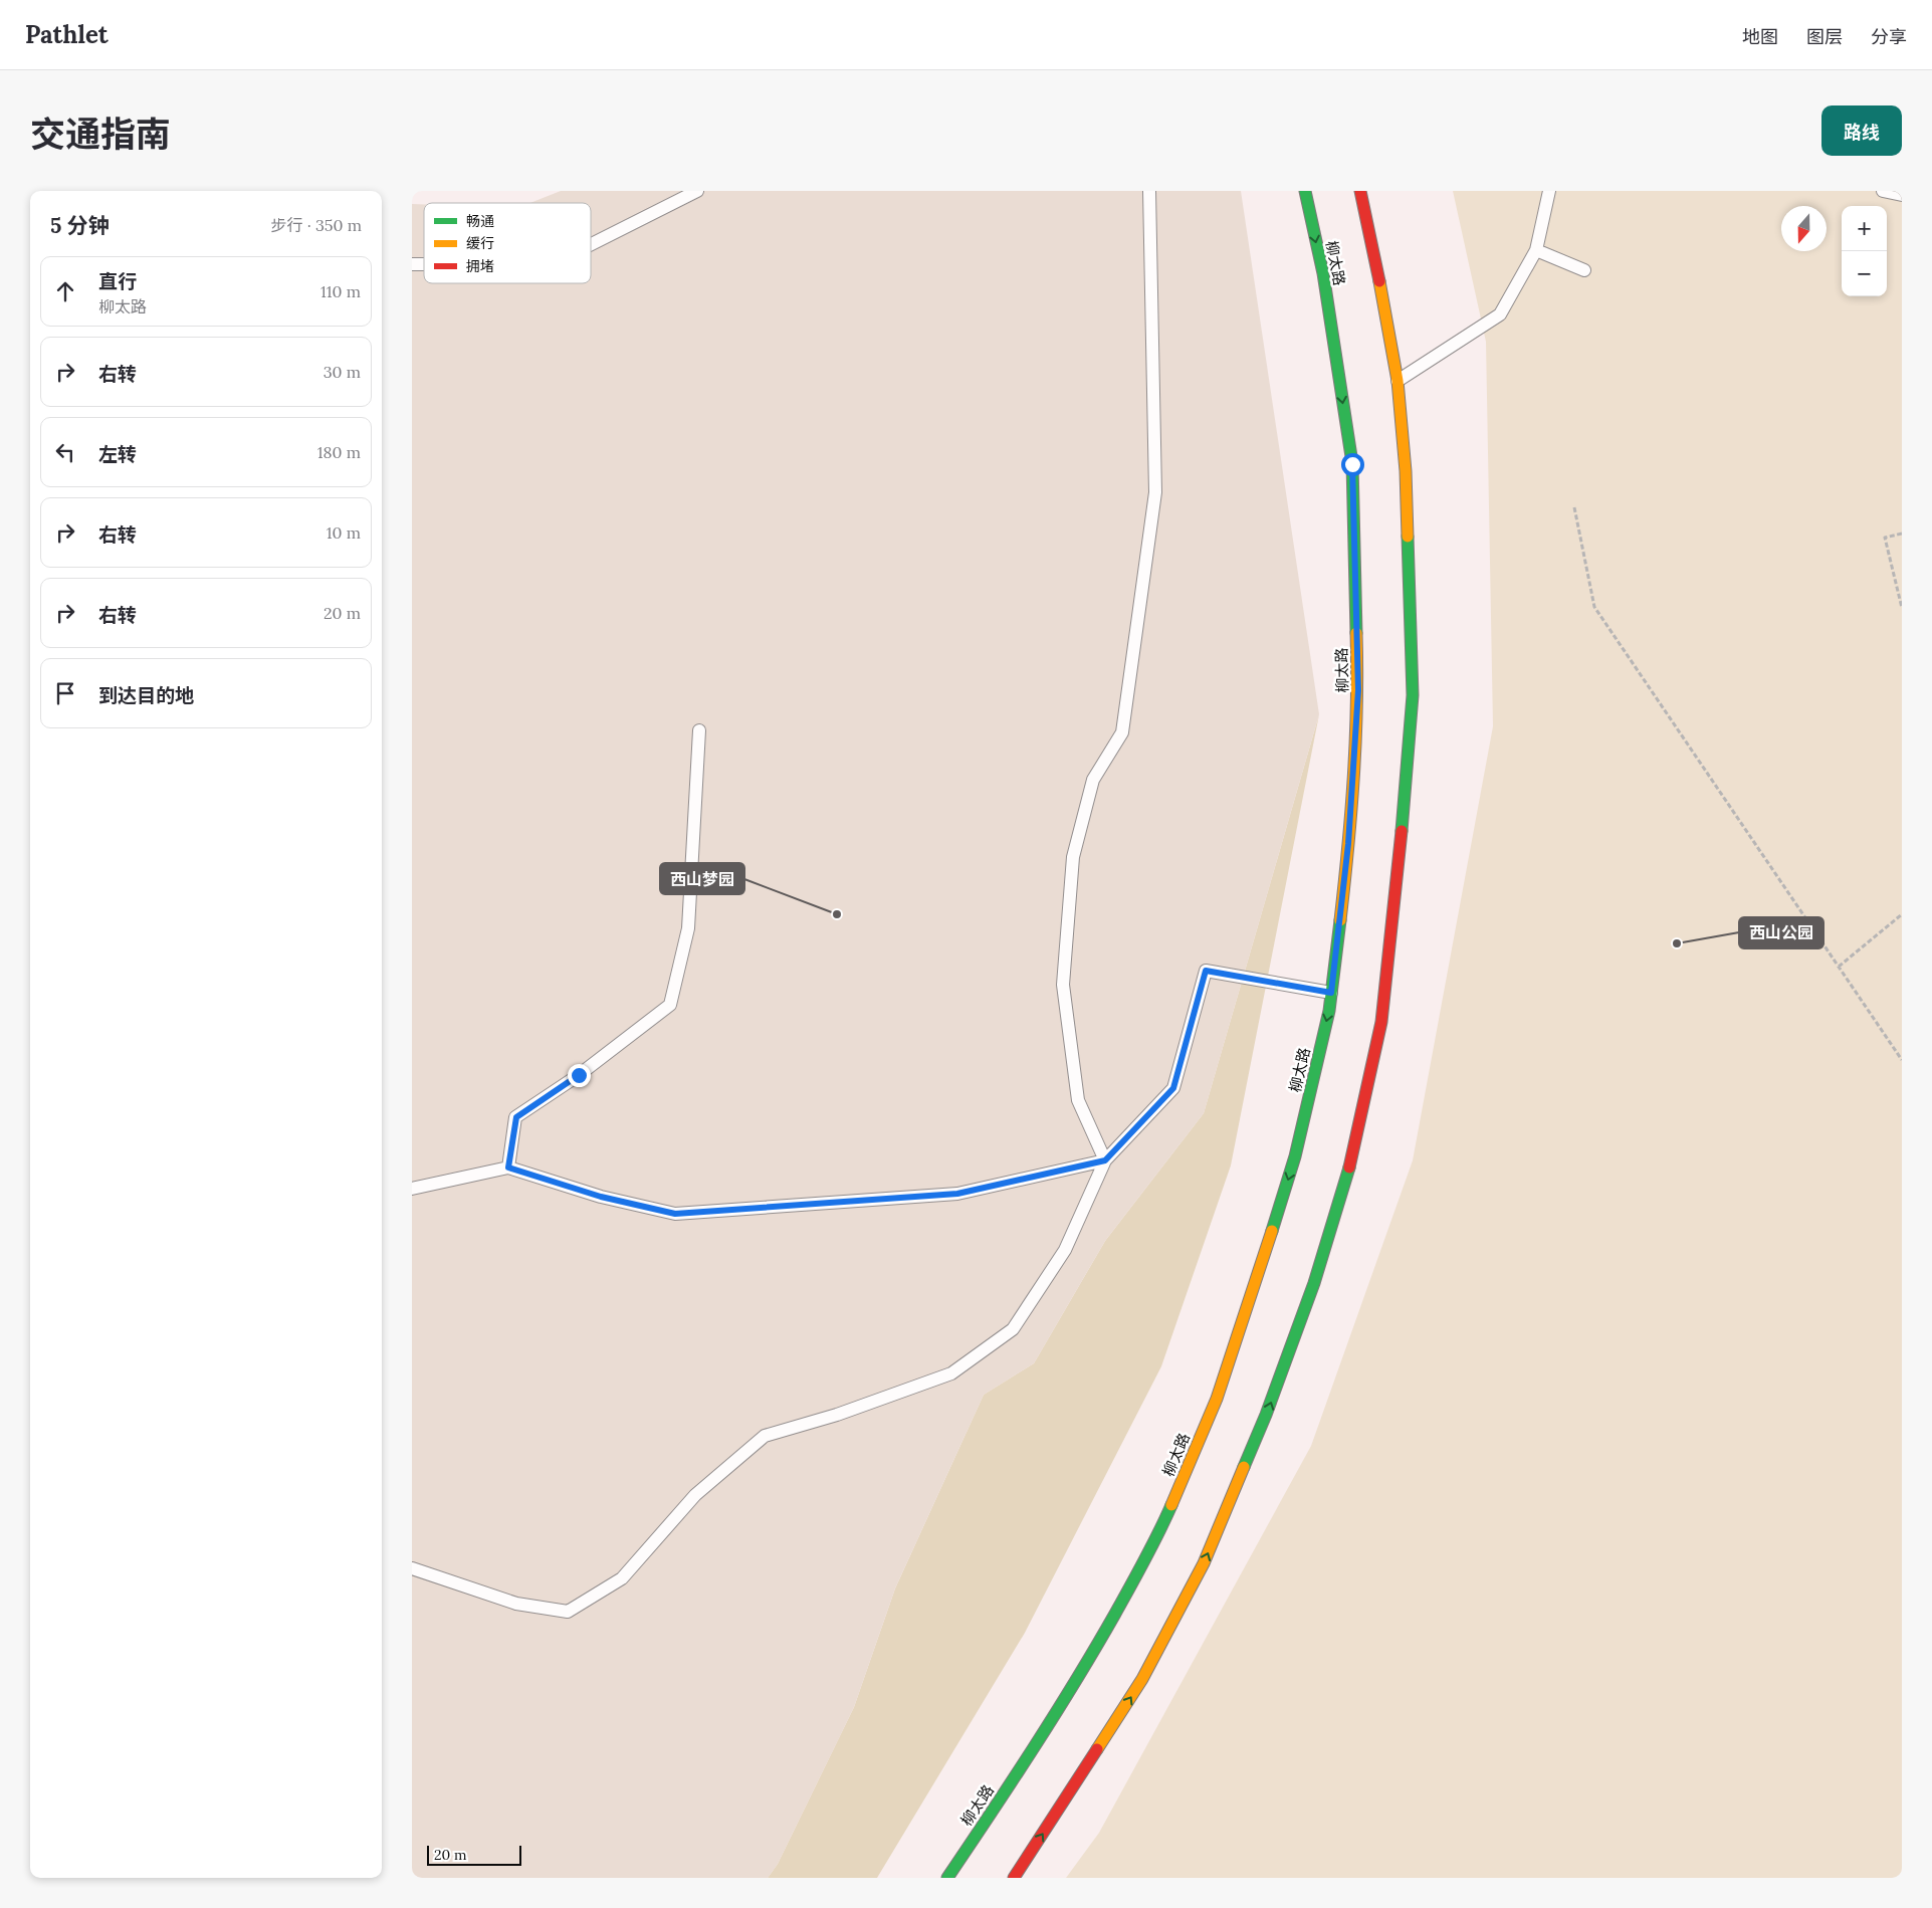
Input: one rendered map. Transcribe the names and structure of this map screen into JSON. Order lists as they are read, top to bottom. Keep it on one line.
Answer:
{"streets":{"main road":["柳太路"]},"places":["西山梦园","西山公园"],"legend":["畅通","缓行","拥堵"],"scale_bar":"20 m","north":"bottom","page":{"header":"Pathlet","nav":["地图","图层","分享"],"title":"交通指南","buttons":"路线","heading":["5 分钟","步行 · 350 m"],"map_buttons":["+","−"],"list":[["直行","柳太路","110 m"],["右转","30 m"],["左转","180 m"],["右转","10 m"],["右转","20 m"],"到达目的地"],"scale":"20 m"}}
